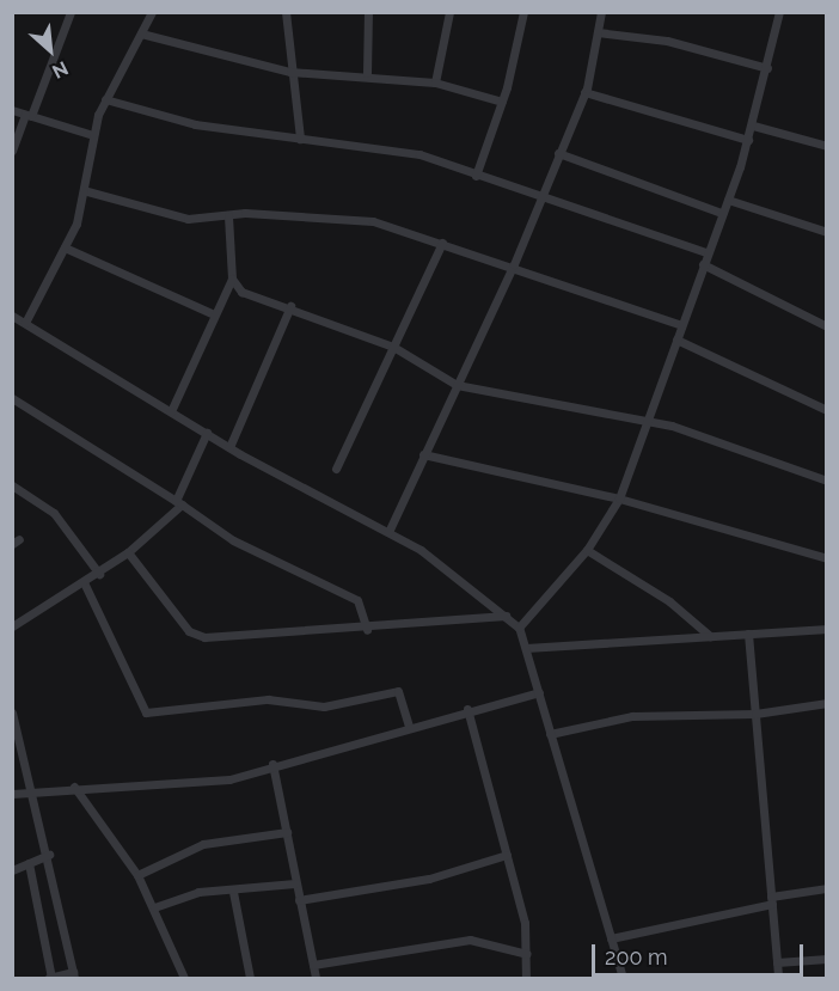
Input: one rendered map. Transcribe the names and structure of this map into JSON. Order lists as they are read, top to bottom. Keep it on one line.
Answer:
{"scale_bar":"200 m","north":"bottom right"}
